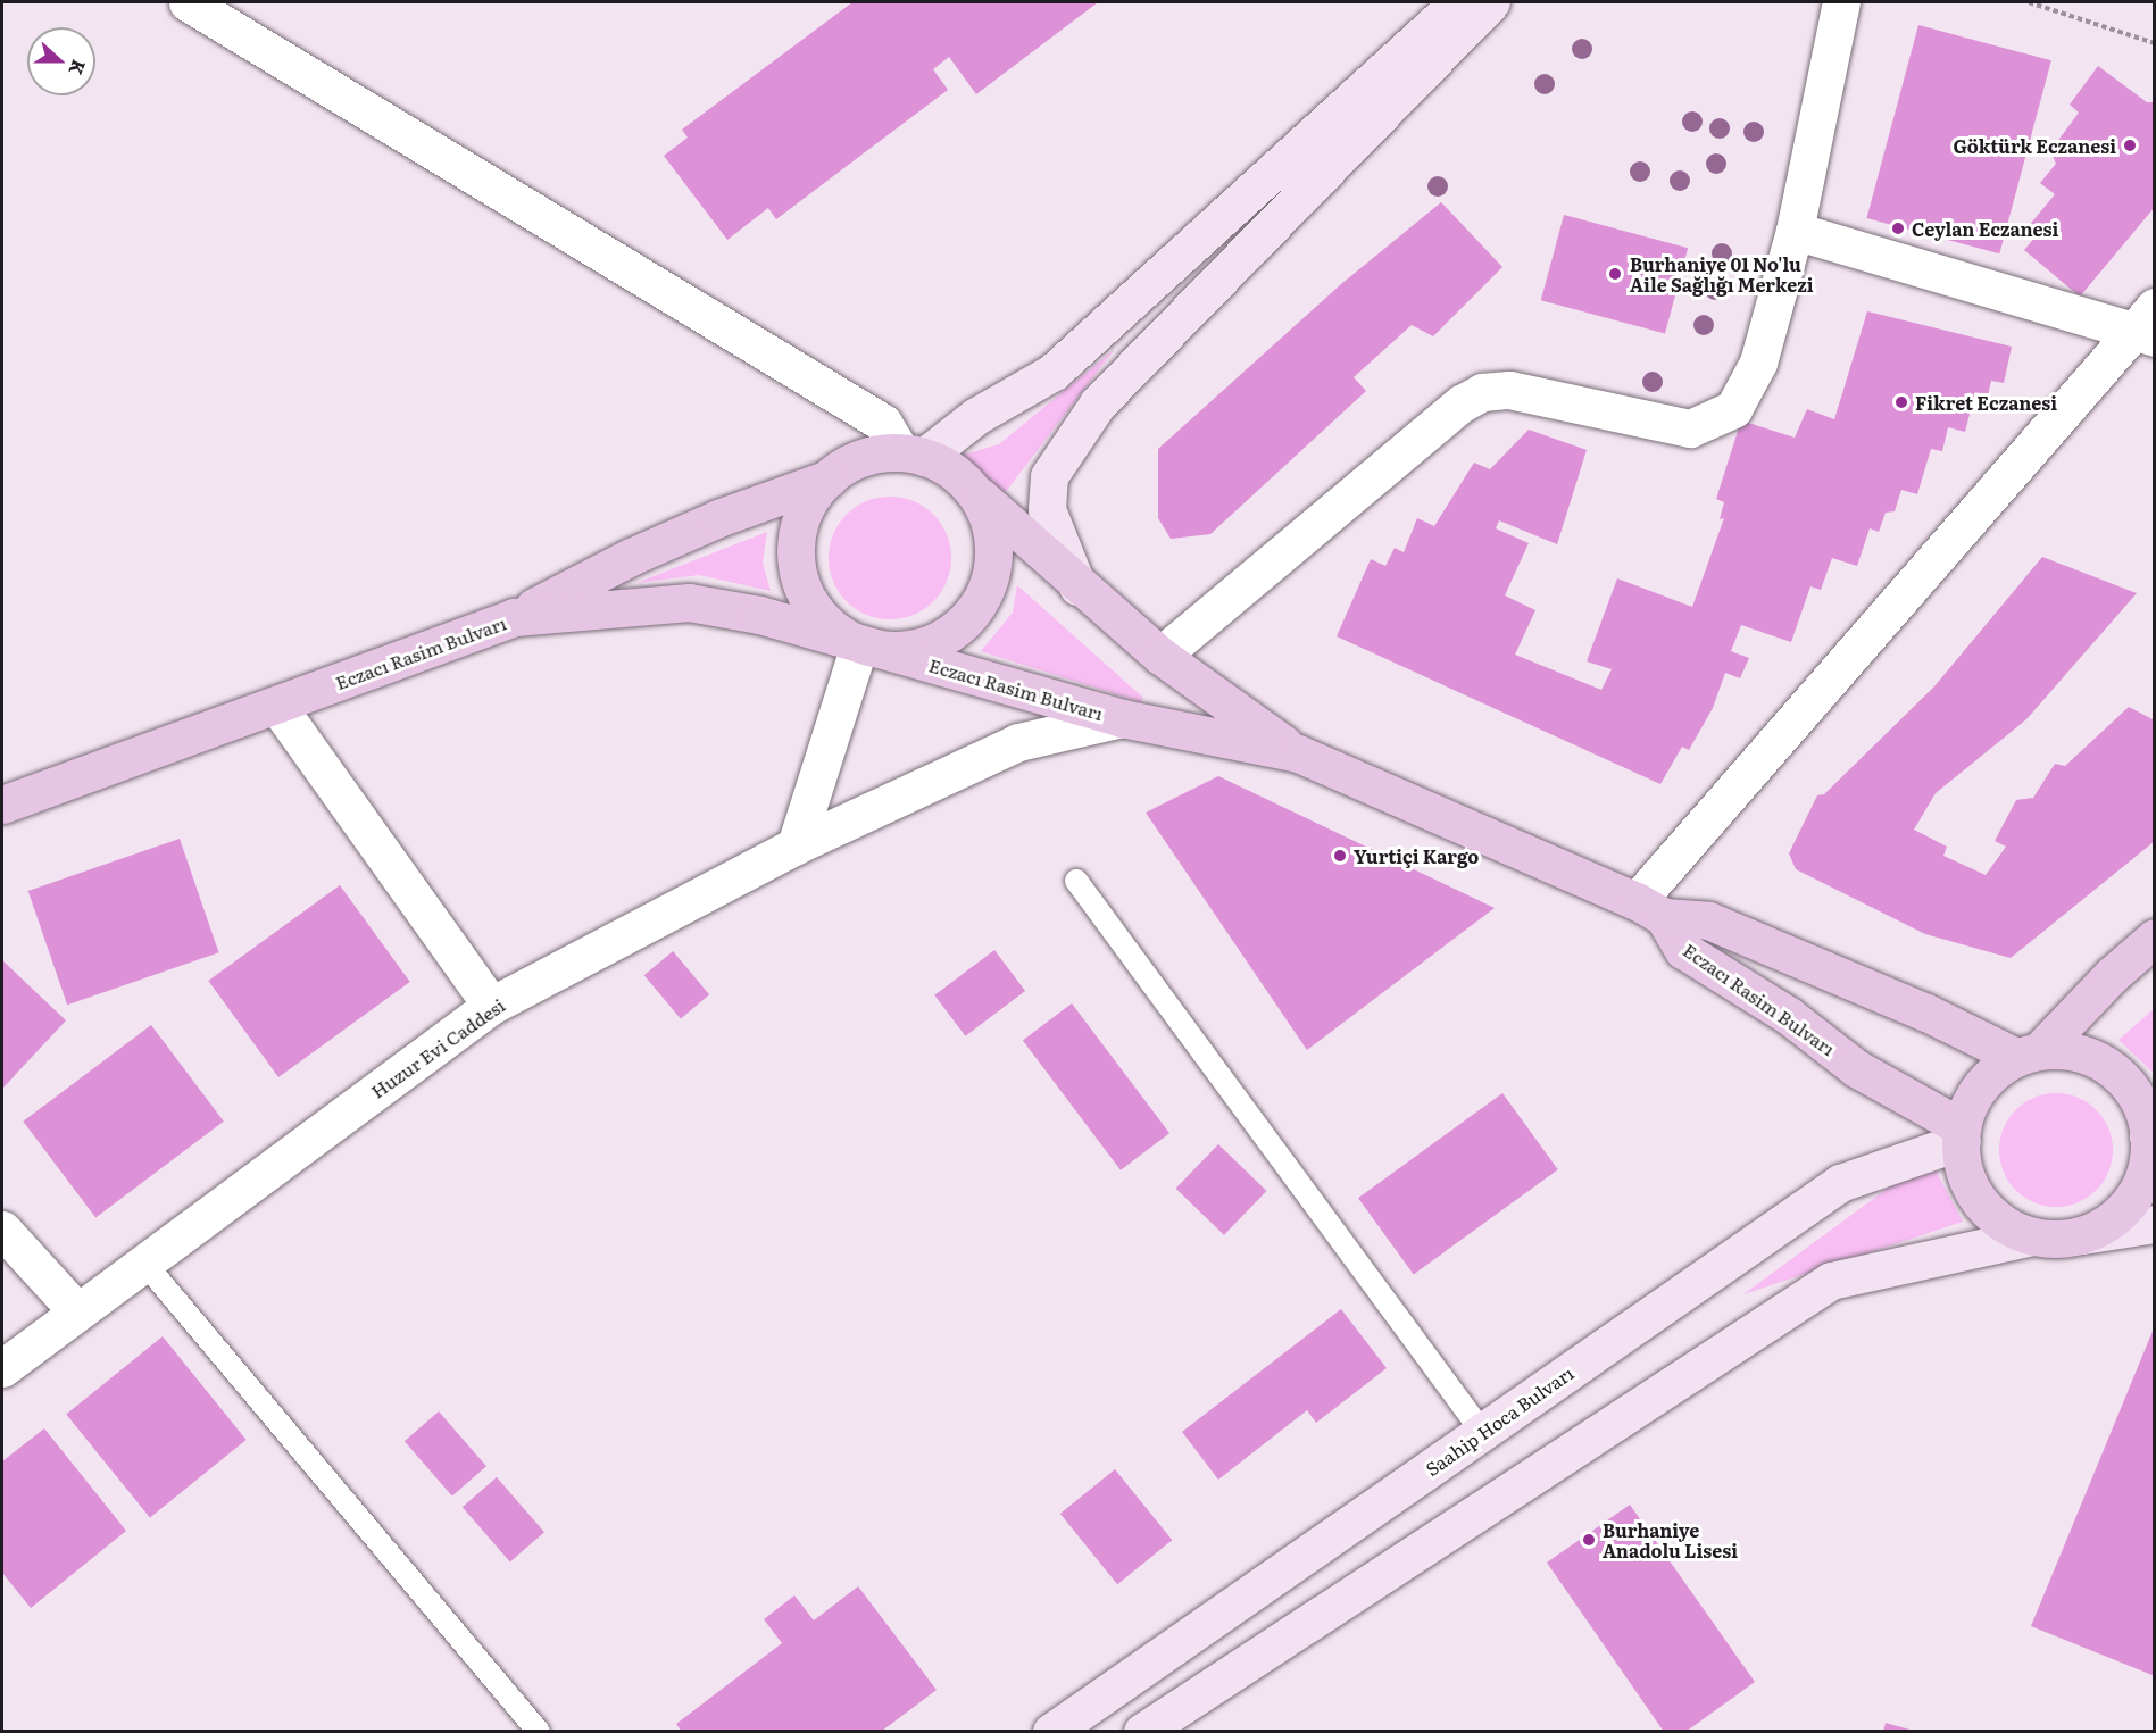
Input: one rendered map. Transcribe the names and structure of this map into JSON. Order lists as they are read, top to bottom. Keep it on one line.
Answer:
{"streets":{"main road":["Eczacı Rasim Bulvarı","Saahip Hoca Bulvarı"],"street":["Huzur Evi Caddesi"]},"crossings":[["Eczacı Rasim Bulvarı","Huzur Evi Caddesi"],["Eczacı Rasim Bulvarı","Saahip Hoca Bulvarı"]],"places":["Göktürk Eczanesi","Ceylan Eczanesi","Burhaniye 01 No'lu Aile Sağlığı Merkezi","Fikret Eczanesi","Yurtiçi Kargo","Burhaniye Anadolu Lisesi"],"north":"right"}
